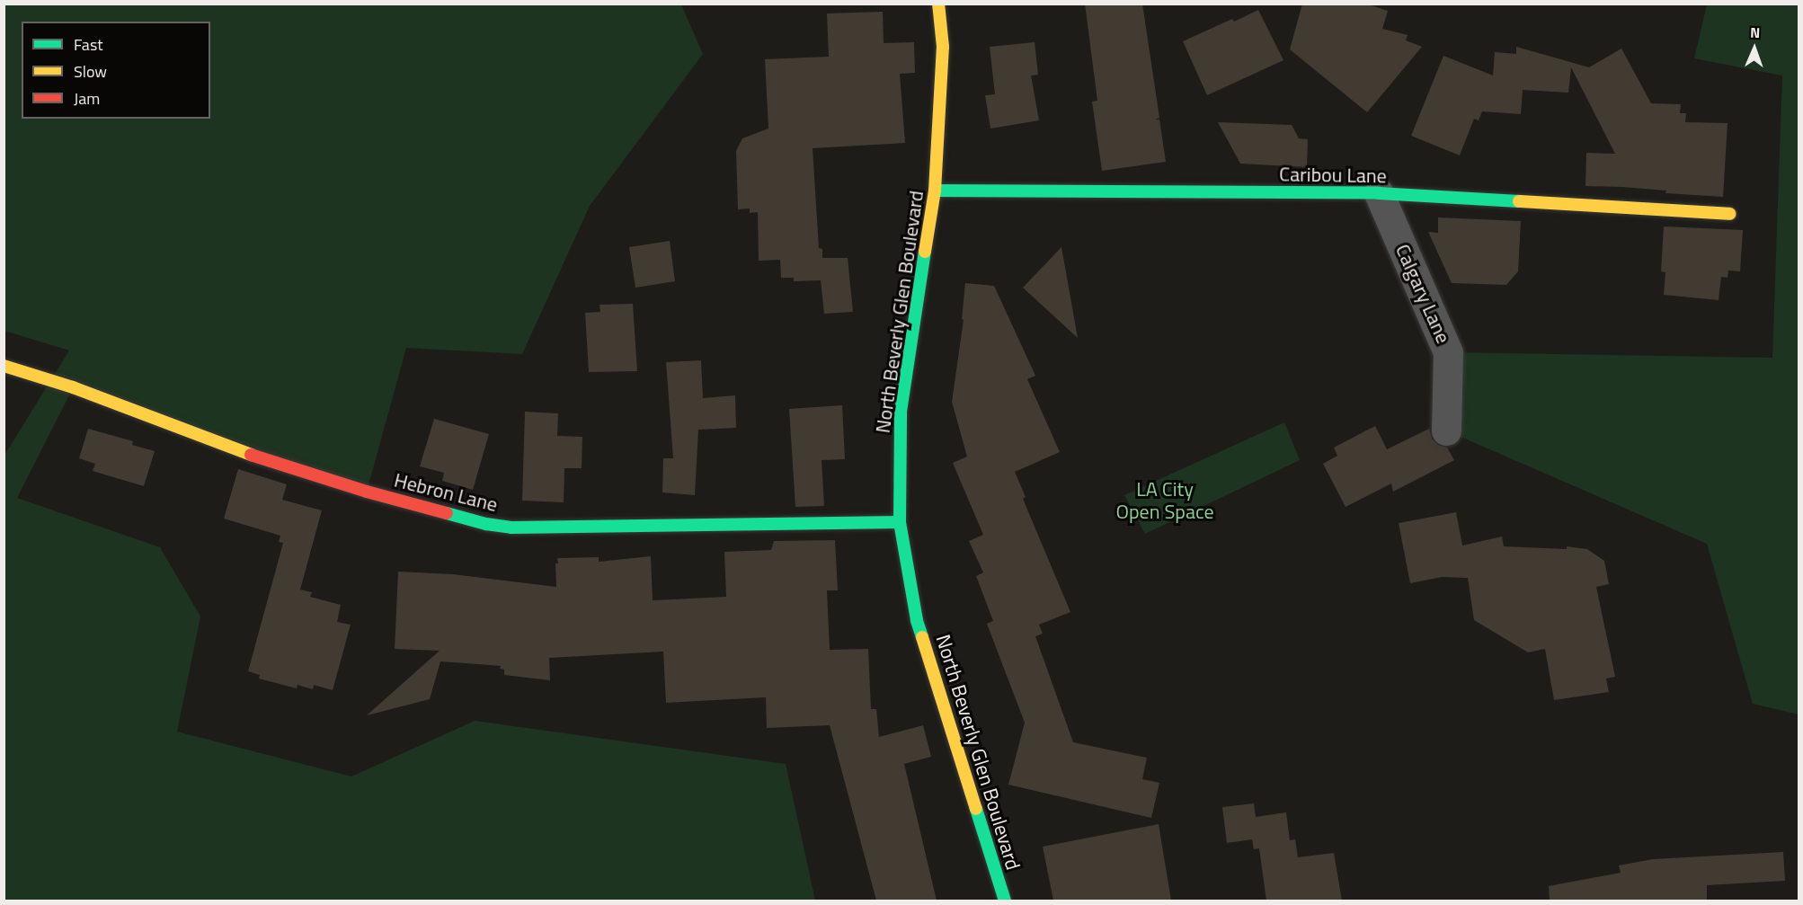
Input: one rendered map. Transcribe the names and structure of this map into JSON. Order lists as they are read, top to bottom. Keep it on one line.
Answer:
{"streets":{"street":["Caribou Lane","Calgary Lane","North Beverly Glen Boulevard","Hebron Lane"]},"crossings":[["Caribou Lane","Calgary Lane"],["Caribou Lane","North Beverly Glen Boulevard"],["North Beverly Glen Boulevard","Hebron Lane"]],"parks":["LA City Open Space"],"legend":["Fast","Slow","Jam"],"north":"top"}
